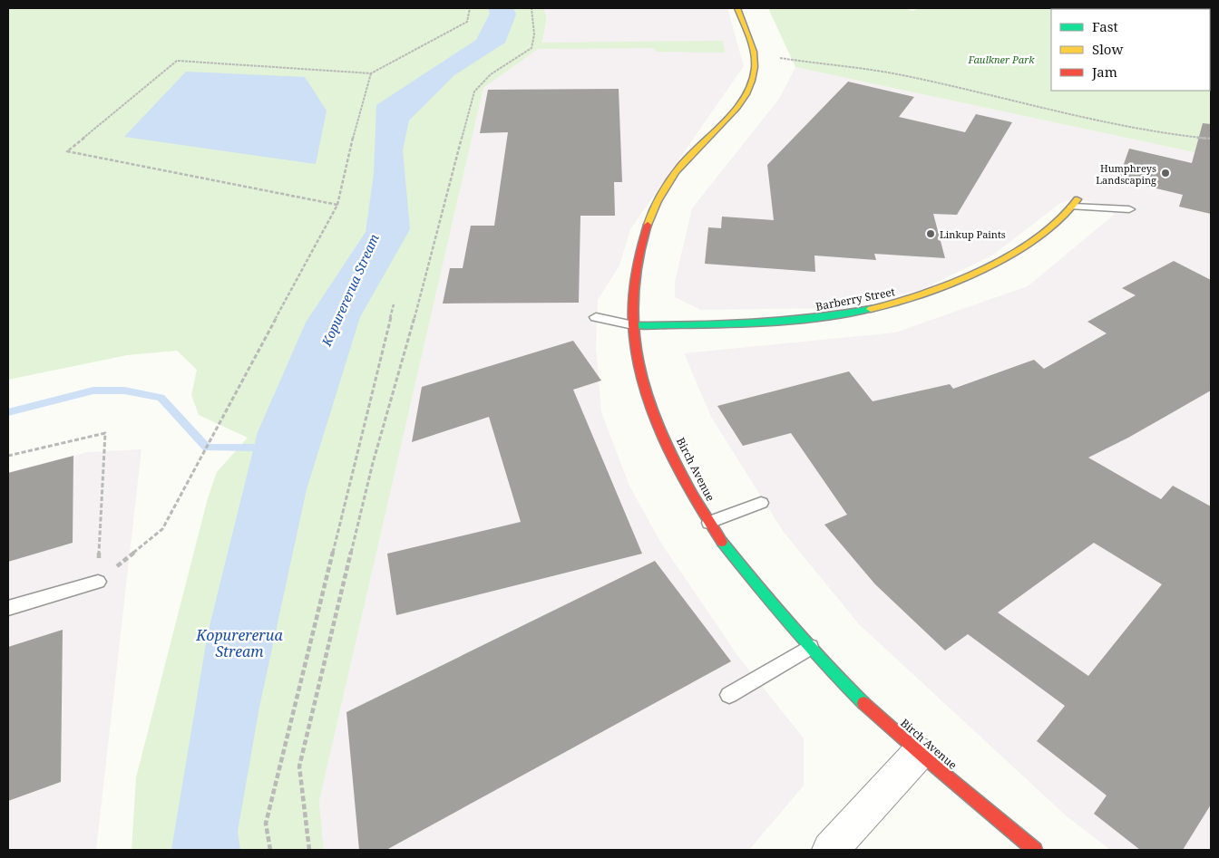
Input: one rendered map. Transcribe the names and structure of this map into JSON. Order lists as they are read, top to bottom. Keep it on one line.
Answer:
{"streets":{"street":["Barberry Street","Birch Avenue"]},"crossings":[["Barberry Street","Birch Avenue"]],"water":["Kopurererua Stream"],"parks":["Faulkner Park"],"places":["Humphreys Landscaping","Linkup Paints"],"legend":["Fast","Slow","Jam"]}
